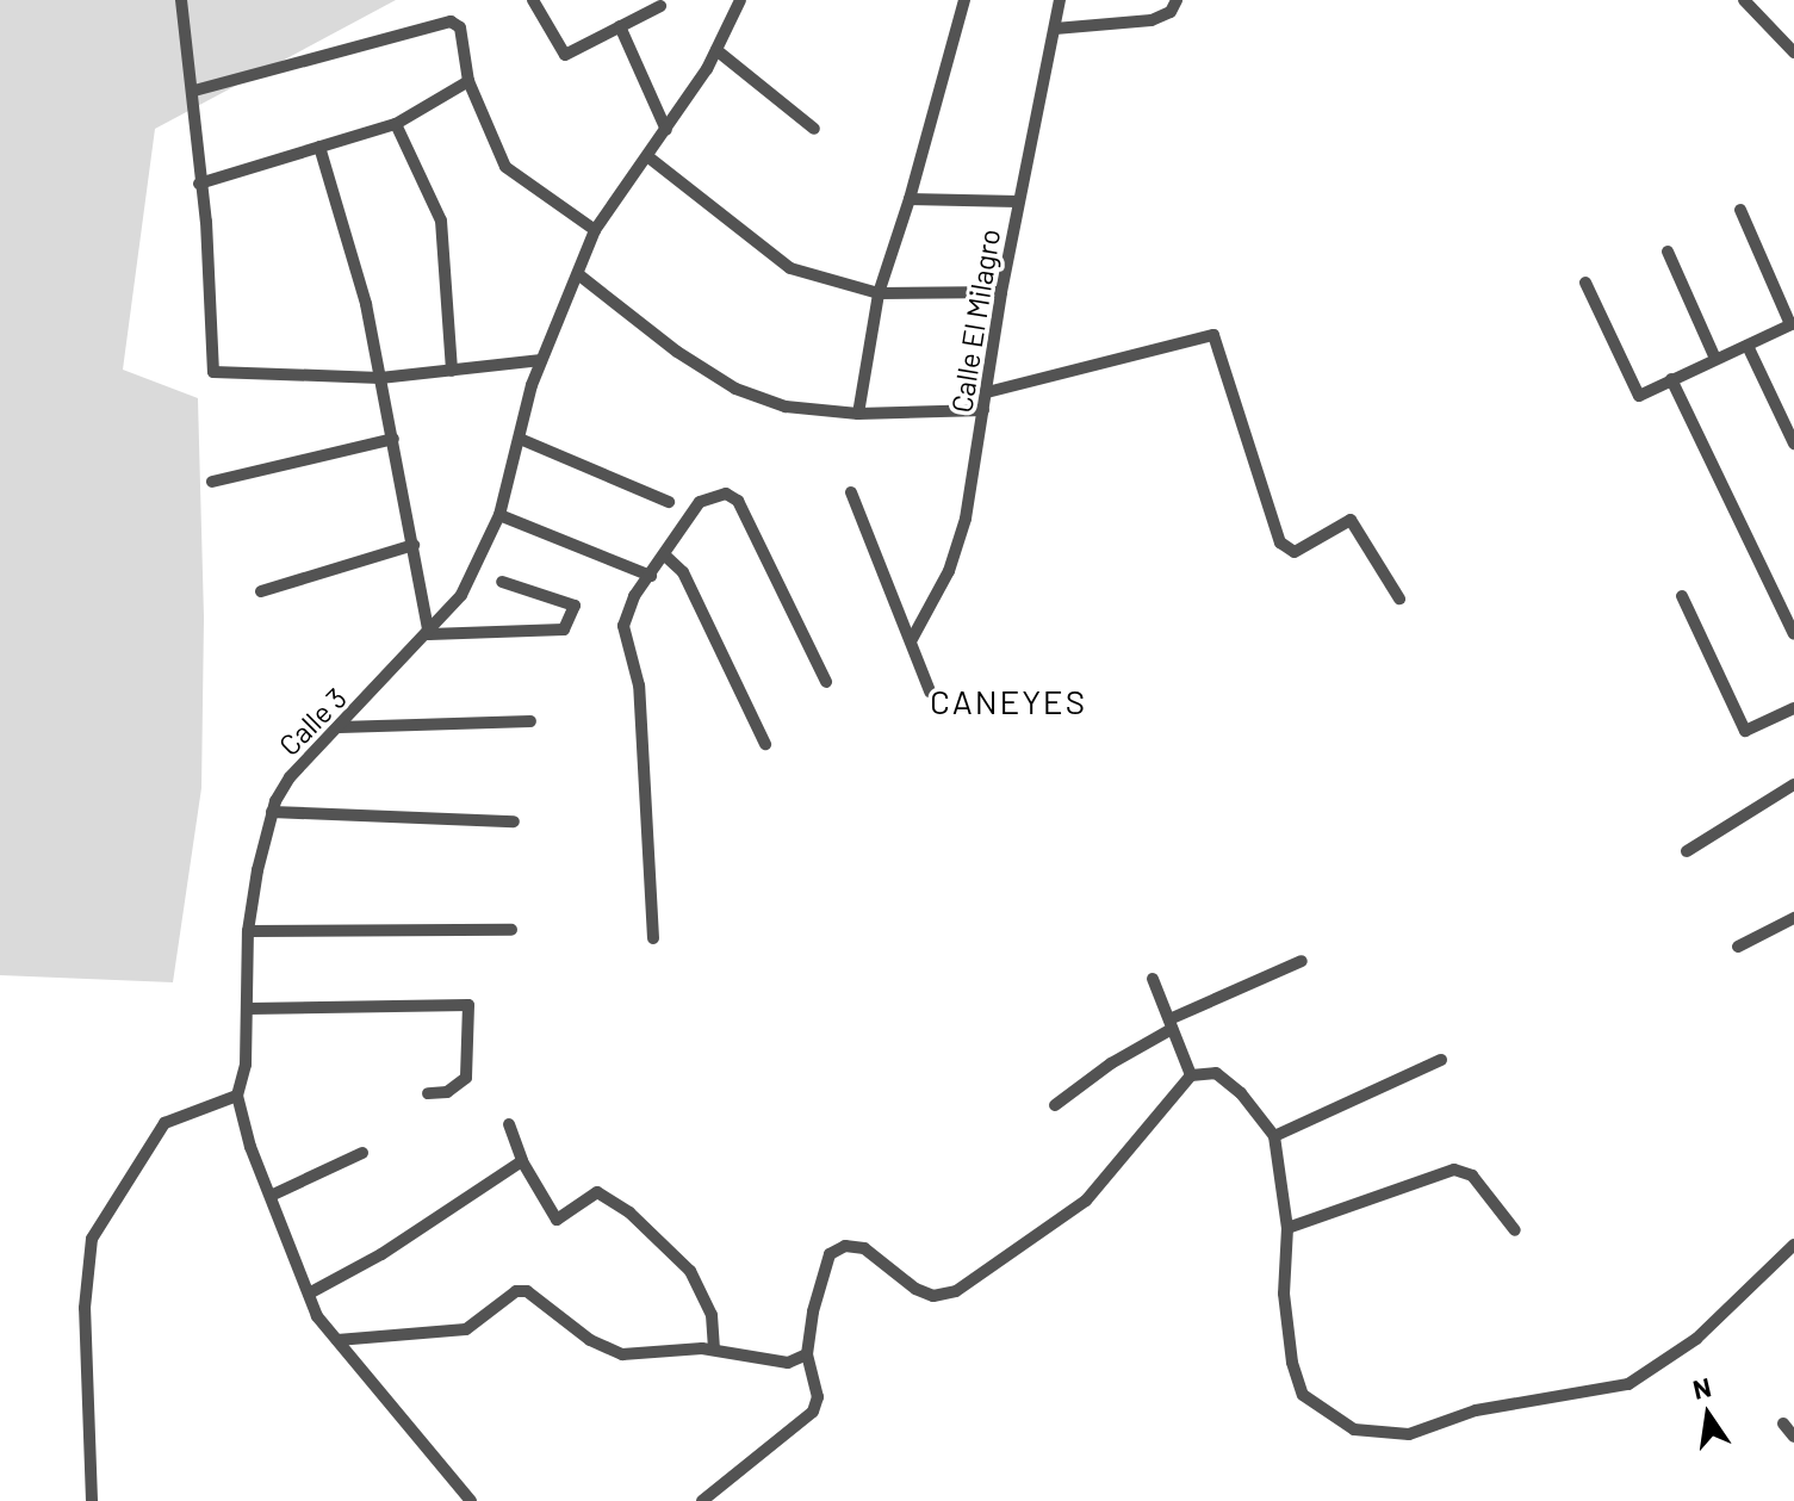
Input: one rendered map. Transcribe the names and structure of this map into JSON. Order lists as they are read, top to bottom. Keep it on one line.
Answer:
{"streets":{"street":["Calle El Milagro","Calle 3"]},"districts":["CANEYES"],"north":"top"}
